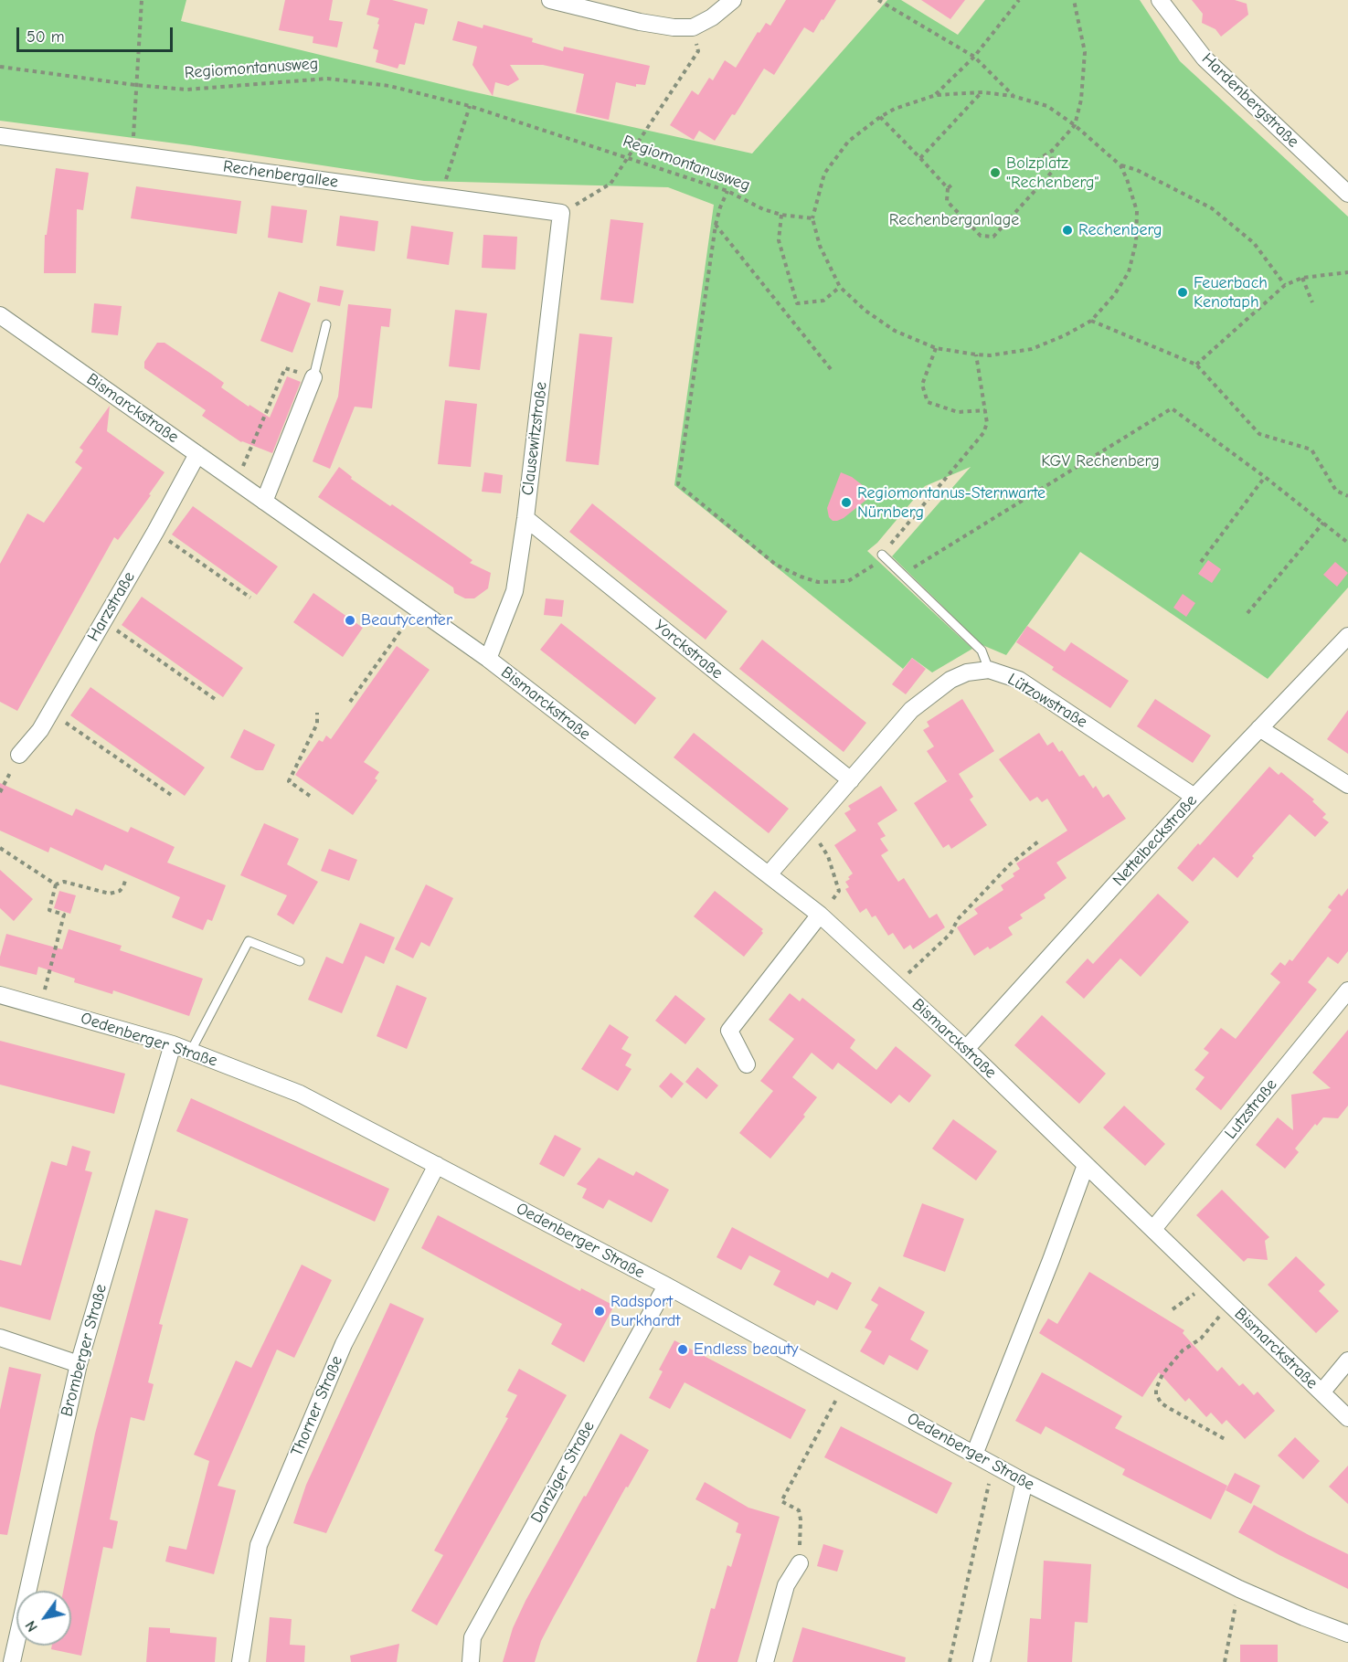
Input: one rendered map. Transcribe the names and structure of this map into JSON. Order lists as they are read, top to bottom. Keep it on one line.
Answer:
{"streets":{"street":["Hardenbergstraße","Rechenbergallee","Bismarckstraße","Clausewitzstraße","Harzstraße","Yorckstraße","Lützowstraße","Nettelbeckstraße","Oedenberger Straße","Lutzstraße","Bromberger Straße","Thorner Straße","Danziger Straße"],"path":["Regiomontanusweg"]},"crossings":[["Rechenbergallee","Clausewitzstraße"],["Bismarckstraße","Clausewitzstraße"],["Bismarckstraße","Harzstraße"],["Bismarckstraße","Lützowstraße"],["Bismarckstraße","Nettelbeckstraße"],["Bismarckstraße","Lutzstraße"],["Clausewitzstraße","Yorckstraße"],["Yorckstraße","Lützowstraße"],["Lützowstraße","Nettelbeckstraße"],["Oedenberger Straße","Bromberger Straße"],["Oedenberger Straße","Thorner Straße"],["Oedenberger Straße","Danziger Straße"]],"parks":["Rechenberganlage","KGV Rechenberg"],"places":["Bolzplatz \"Rechenberg\"","Rechenberg","Feuerbach Kenotaph","Regiomontanus-Sternwarte Nürnberg","Beautycenter","Radsport Burkhardt","Endless beauty"],"scale_bar":"50 m","north":"bottom left"}
